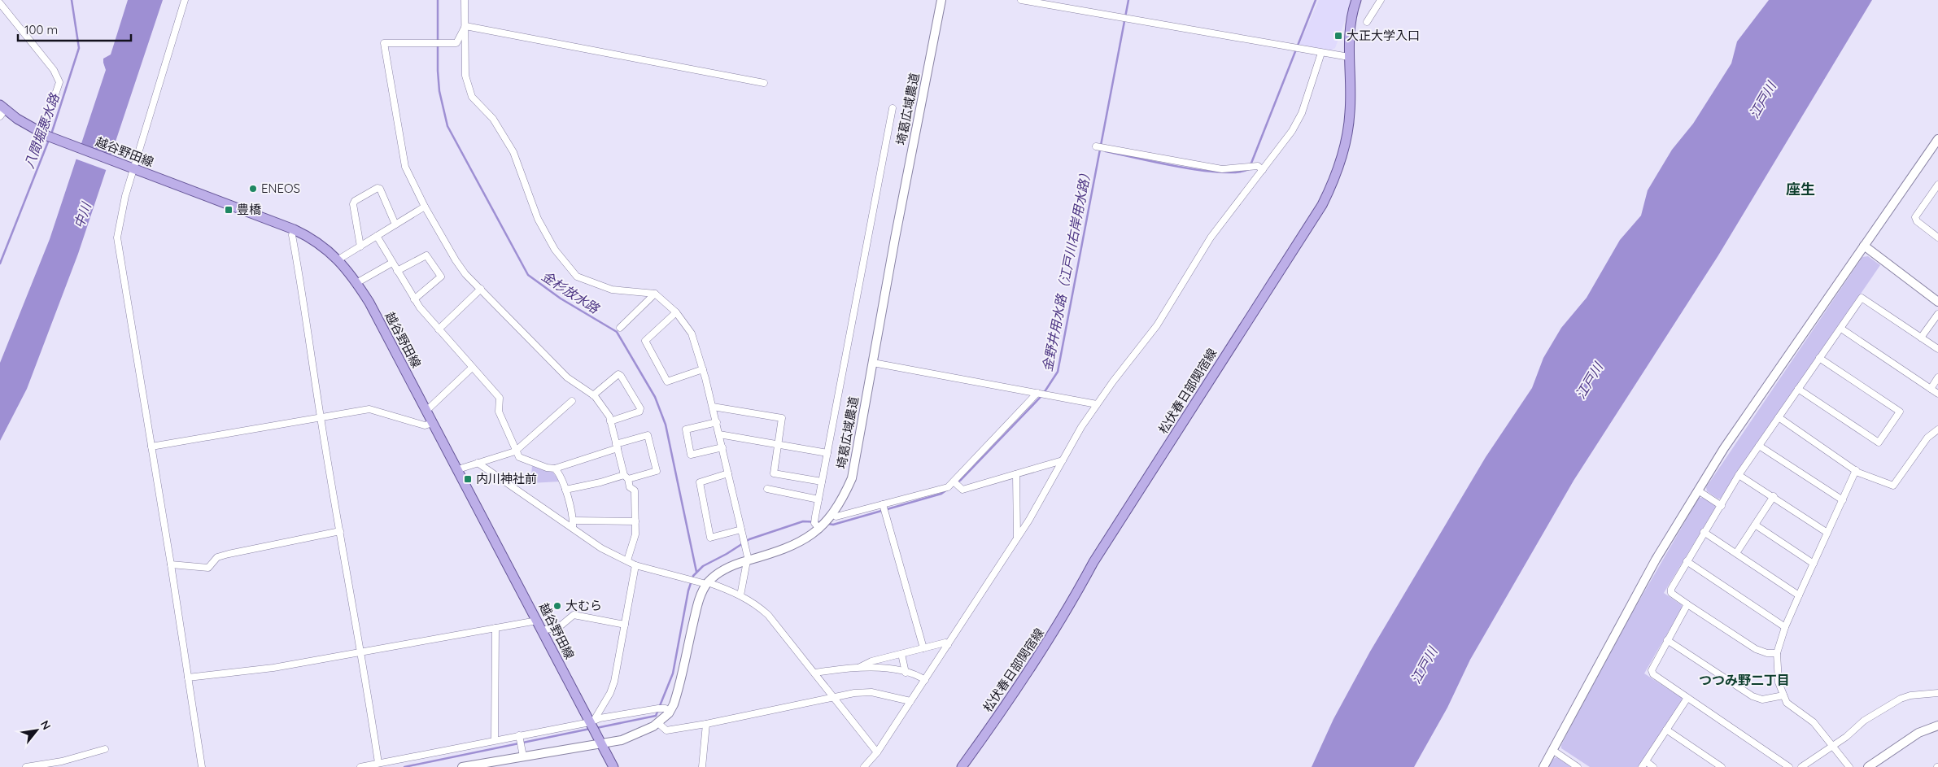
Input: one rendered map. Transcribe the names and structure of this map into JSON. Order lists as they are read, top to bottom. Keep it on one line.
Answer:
{"streets":{"main road":["越谷野田線","松伏春日部関宿線"],"street":["埼葛広域農道"]},"districts":["座生","つつみ野二丁目"],"water":["江戸川","八間堀悪水路","中川","金野井用水路（江戸川右岸用水路）","金杉放水路"],"places":{"transit":["大正大学入口","豊橋","内川神社前"],"other":["ENEOS","大むら"]},"scale_bar":"100 m","north":"top right"}
